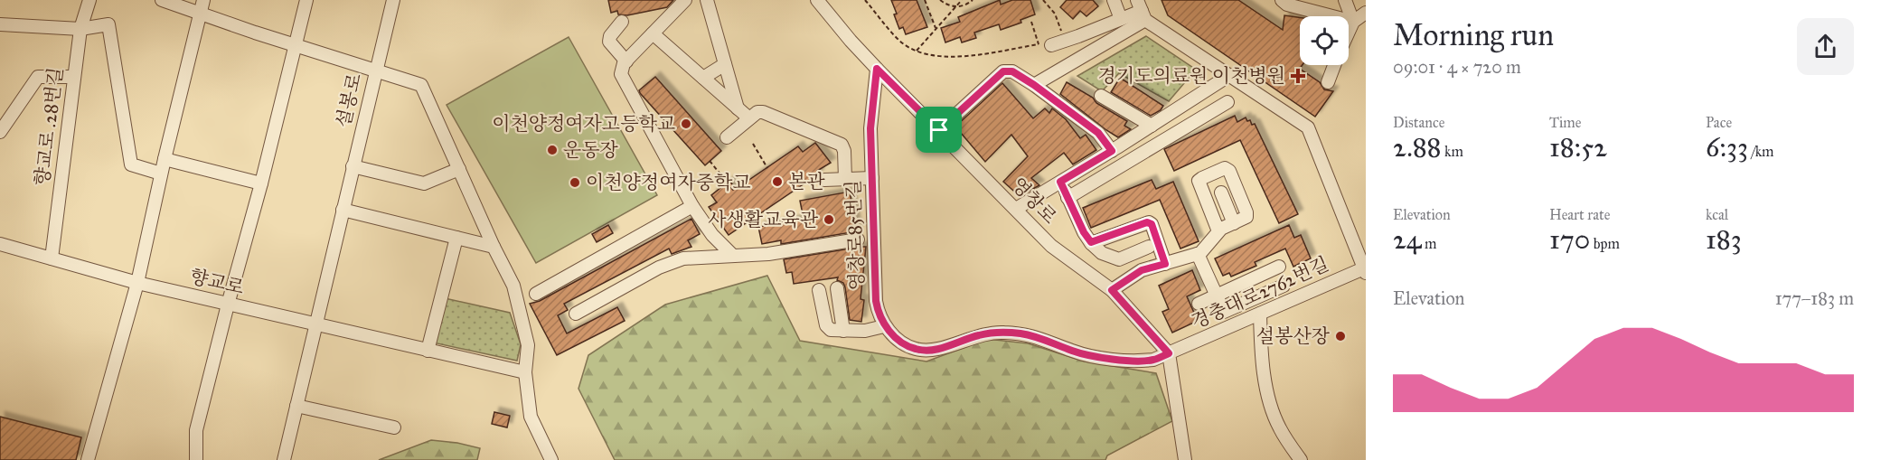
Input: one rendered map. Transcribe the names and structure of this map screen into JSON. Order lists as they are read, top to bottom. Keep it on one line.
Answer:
{"streets":{"street":["설봉로","향교로 .28번길","영창로","영창로85번길","향교로","경충대로2762번길"]},"crossings":[["설봉로","향교로"],["향교로 .28번길","향교로"],["영창로","영창로85번길"],["영창로","경충대로2762번길"],["영창로85번길","경충대로2762번길"]],"places":{"health":["경기도의료원 이천병원"],"other":["이천양정여자고등학교","운동장","본관","이천양정여자중학교","사생활교육관","설봉산장"]},"page":{"heading":["Morning run","09:01 · 4 × 720 m"],"stats":[["Distance","2.88 km"],["Time","18:52"],["Pace","6:33 /km"],["Elevation","24 m"],["Heart rate","170 bpm"],["kcal","183"]],"chart":["Elevation","177–183 m"]}}
